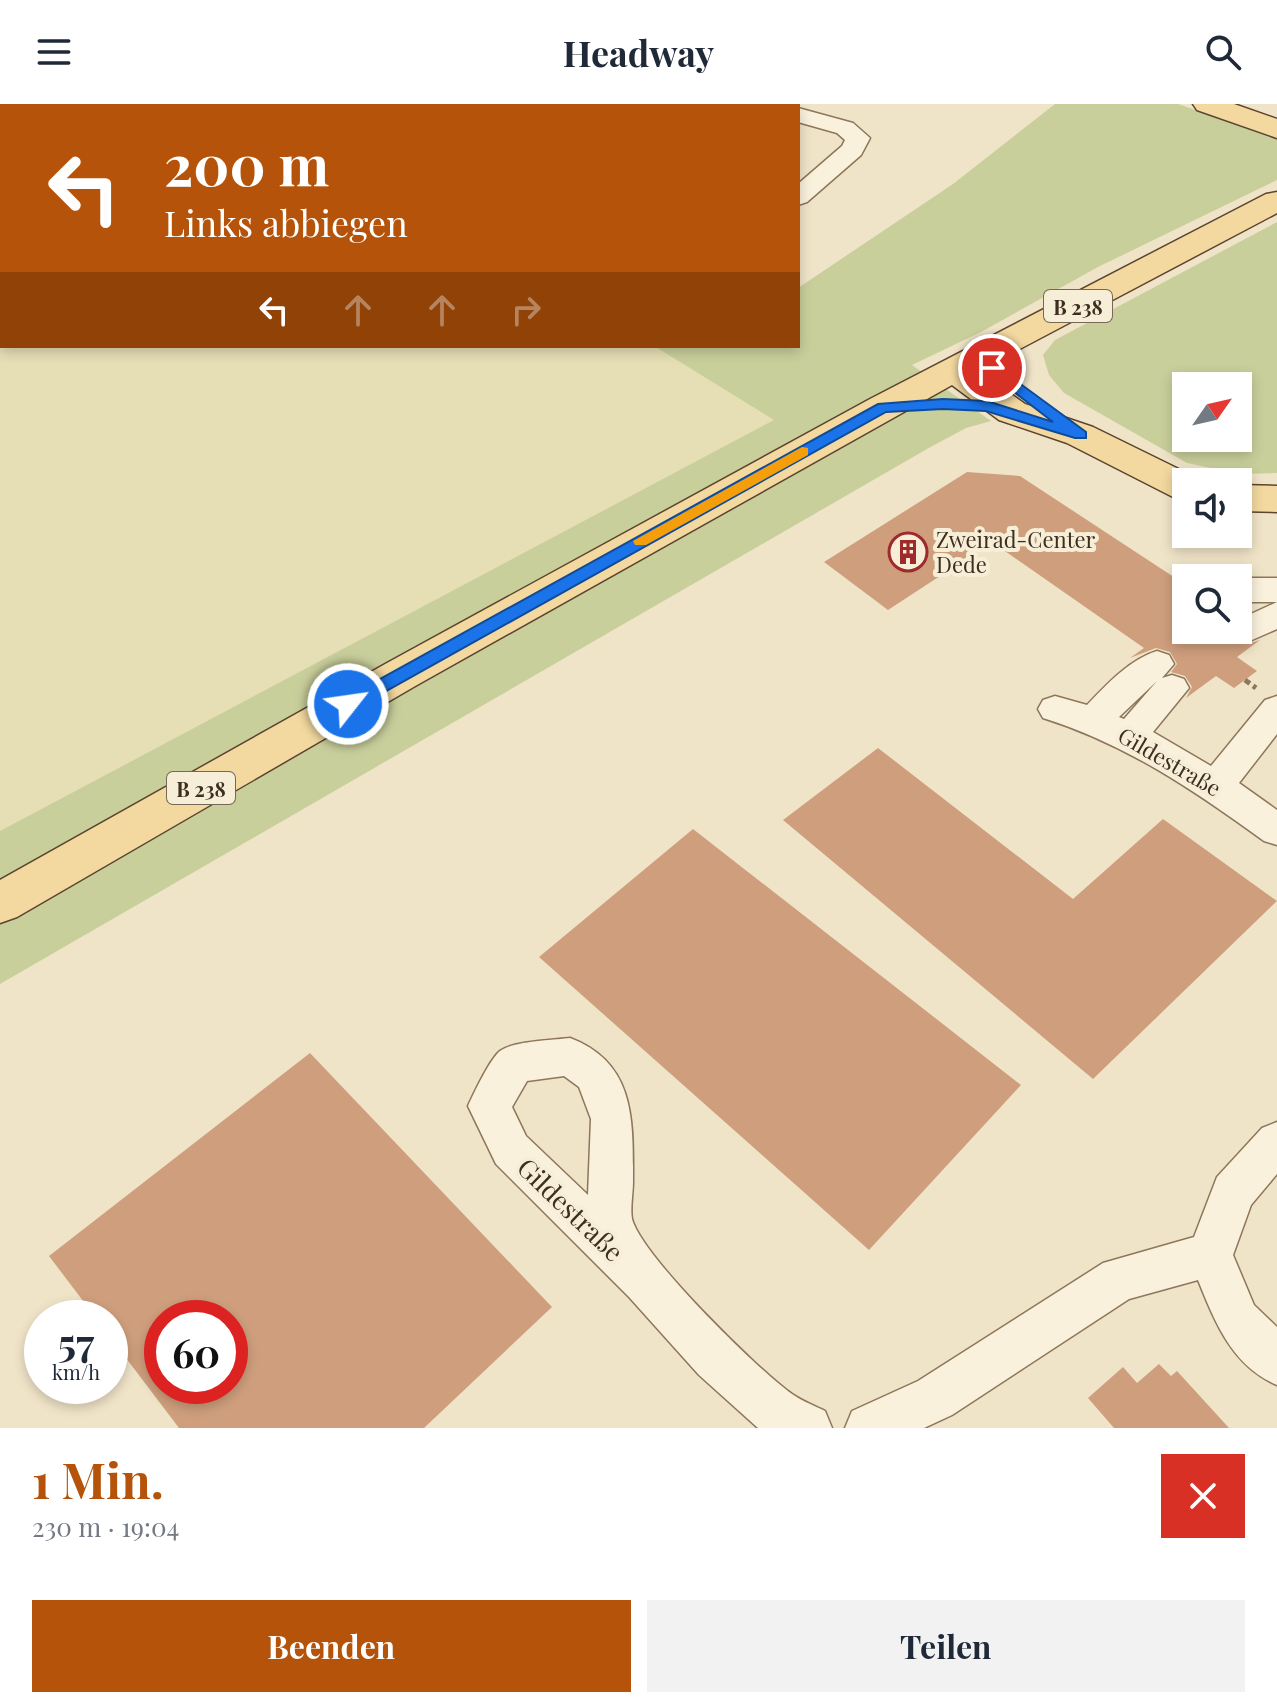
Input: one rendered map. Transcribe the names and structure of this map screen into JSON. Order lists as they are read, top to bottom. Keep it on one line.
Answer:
{"streets":{"main road":["B 238"],"street":["Gildestraße"]},"places":{"building":["Zweirad-Center Dede"]},"north":"top right","page":{"header":"Headway","turn":["200 m","Links abbiegen"],"speed":"57 km/h","limit":"60","heading":["1 Min.","230 m · 19:04"],"buttons":["Beenden","Teilen"]}}
